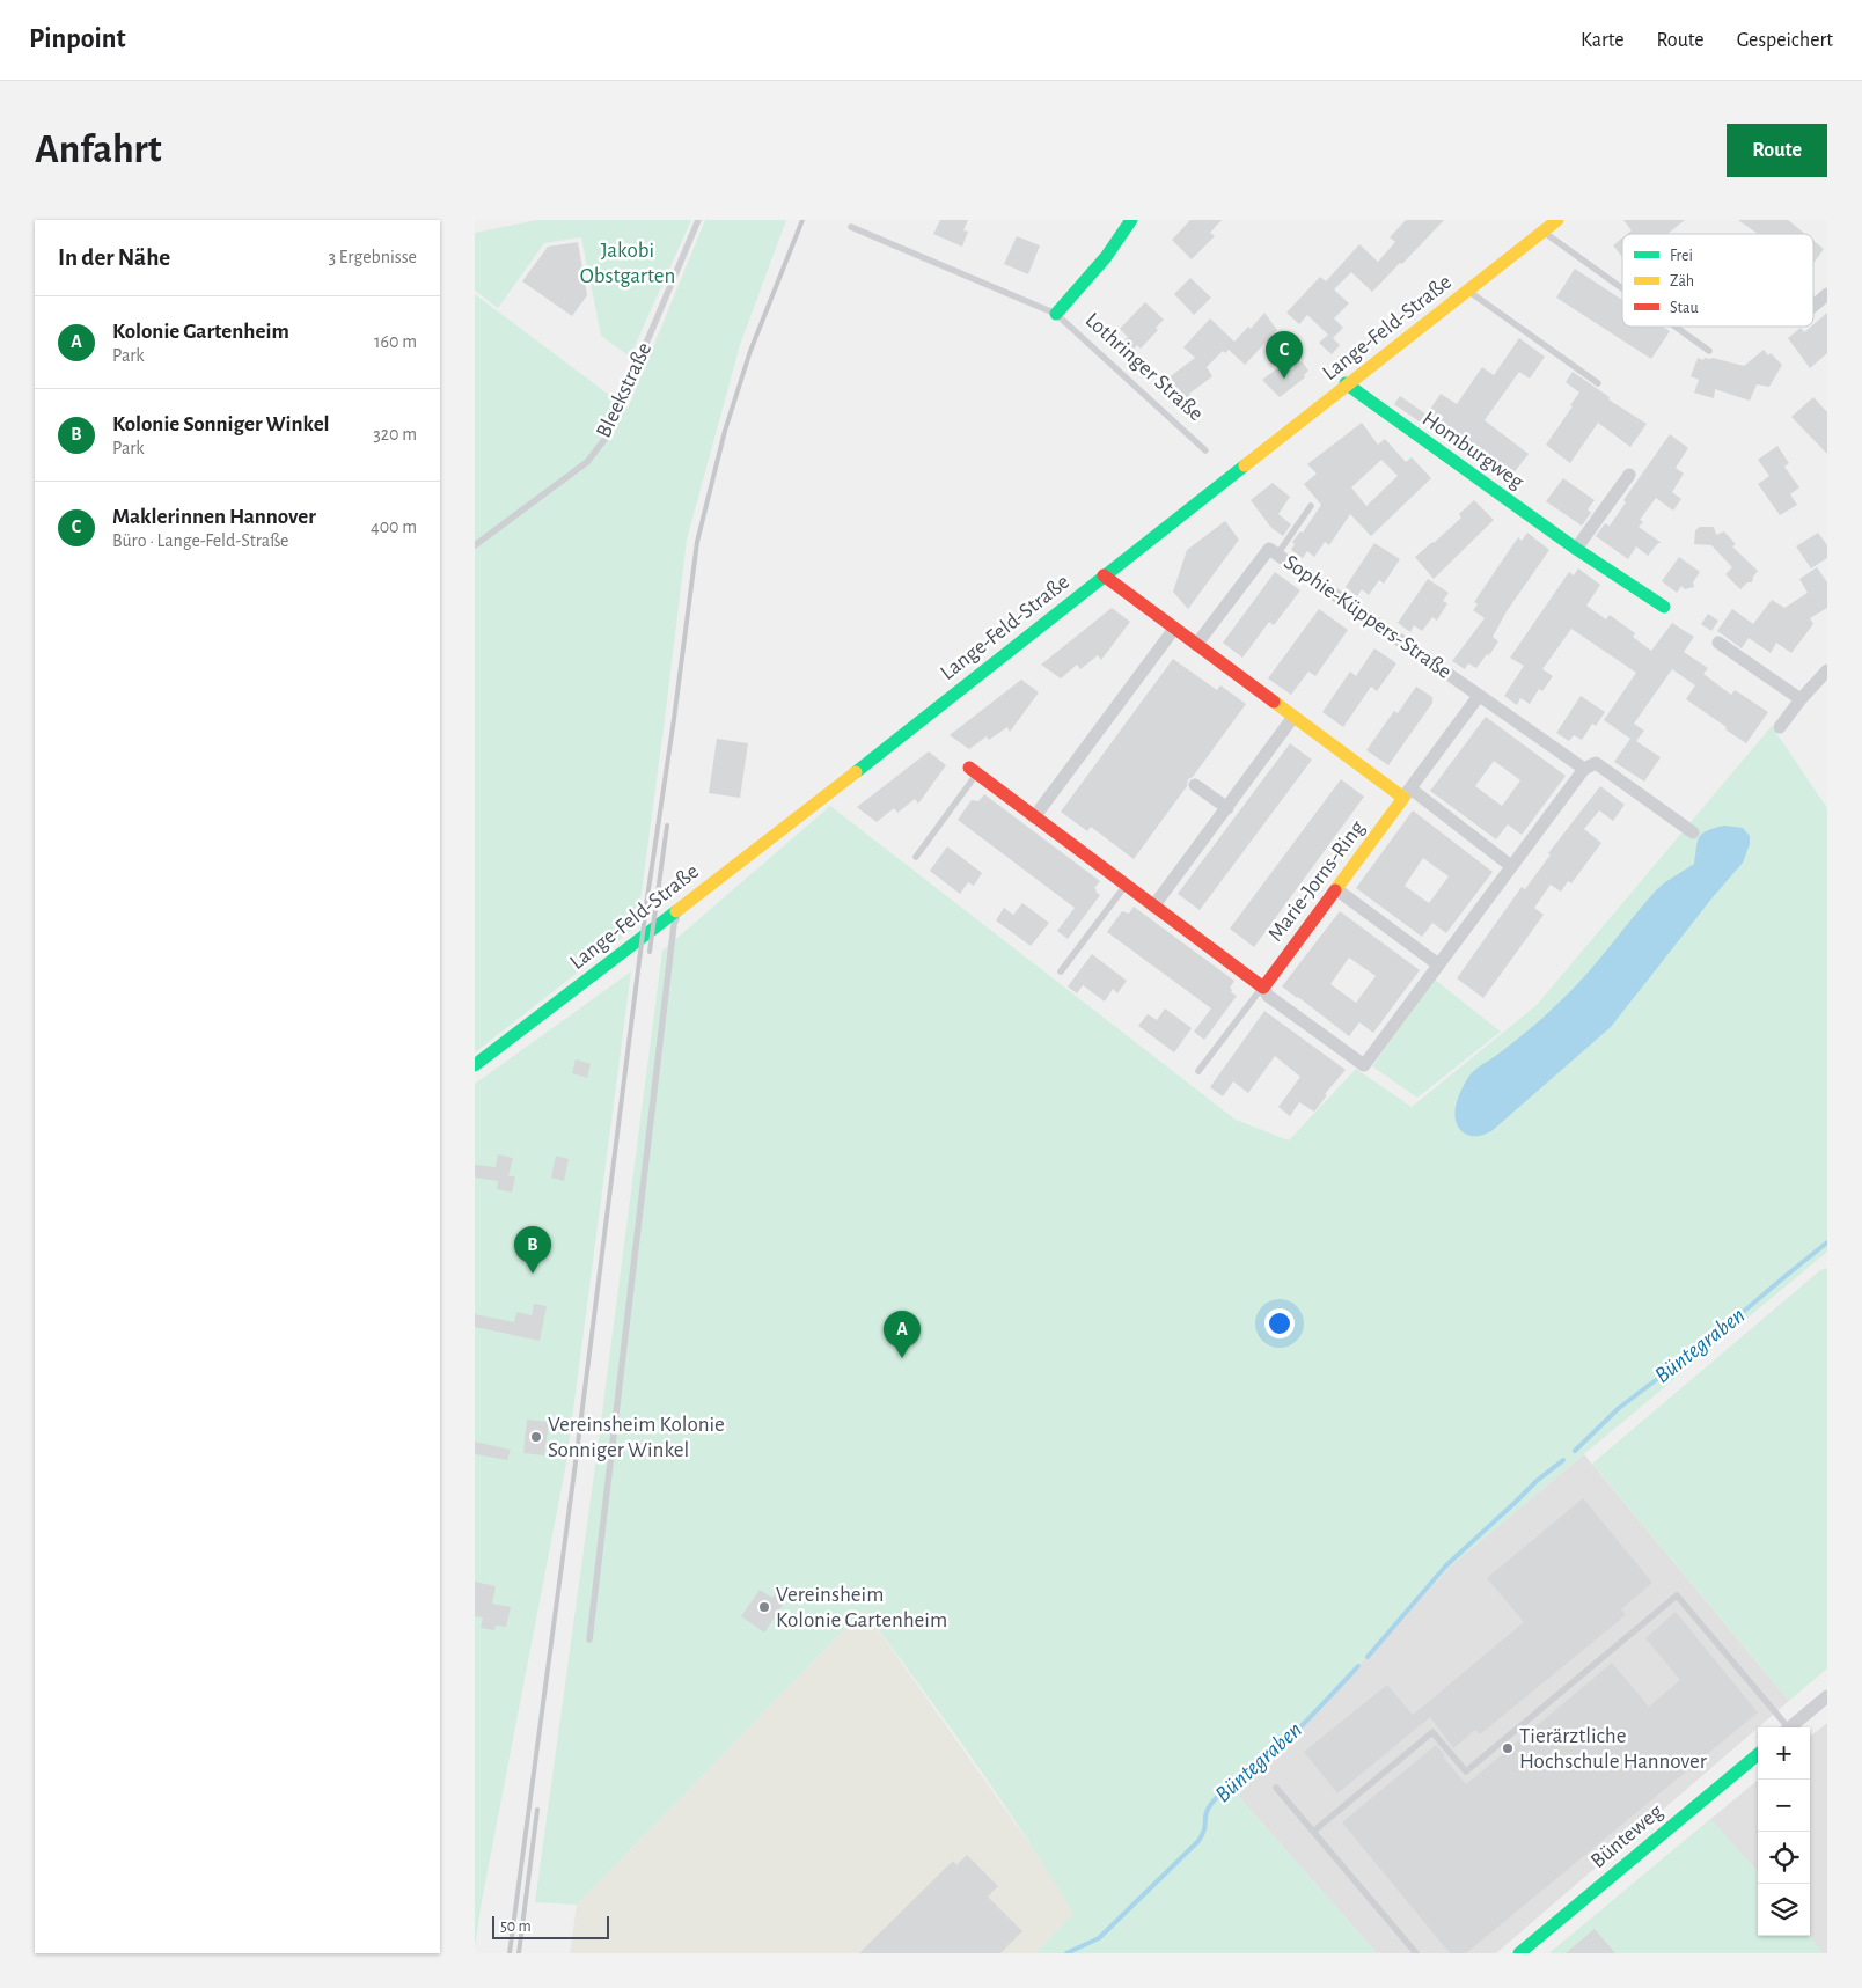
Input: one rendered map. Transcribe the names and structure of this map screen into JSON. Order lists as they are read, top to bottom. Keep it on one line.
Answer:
{"streets":{"street":["Lange-Feld-Straße","Lothringer Straße","Homburgweg","Sophie-Küppers-Straße","Marie-Jorns-Ring","Bünteweg"],"lane":["Bleekstraße"]},"crossings":[["Lange-Feld-Straße","Homburgweg"]],"water":["Büntegraben"],"parks":["Jakobi Obstgarten"],"places":["Vereinsheim Kolonie Sonniger Winkel","Vereinsheim Kolonie Gartenheim","Tierärztliche Hochschule Hannover"],"legend":["Frei","Zäh","Stau"],"scale_bar":"50 m","page":{"header":"Pinpoint","nav":["Karte","Route","Gespeichert"],"buttons":"Route","title":"Anfahrt","heading":["In der Nähe","3 Ergebnisse"],"list":[{"mark":"A","name":"Kolonie Gartenheim","note":"Park","value":"160 m"},{"mark":"B","name":"Kolonie Sonniger Winkel","note":"Park","value":"320 m"},{"mark":"C","name":"Maklerinnen Hannover","note":"Büro · Lange-Feld-Straße","value":"400 m"}],"pins":["C","B","A"],"map_buttons":["+","−"],"scale":"50 m"}}
